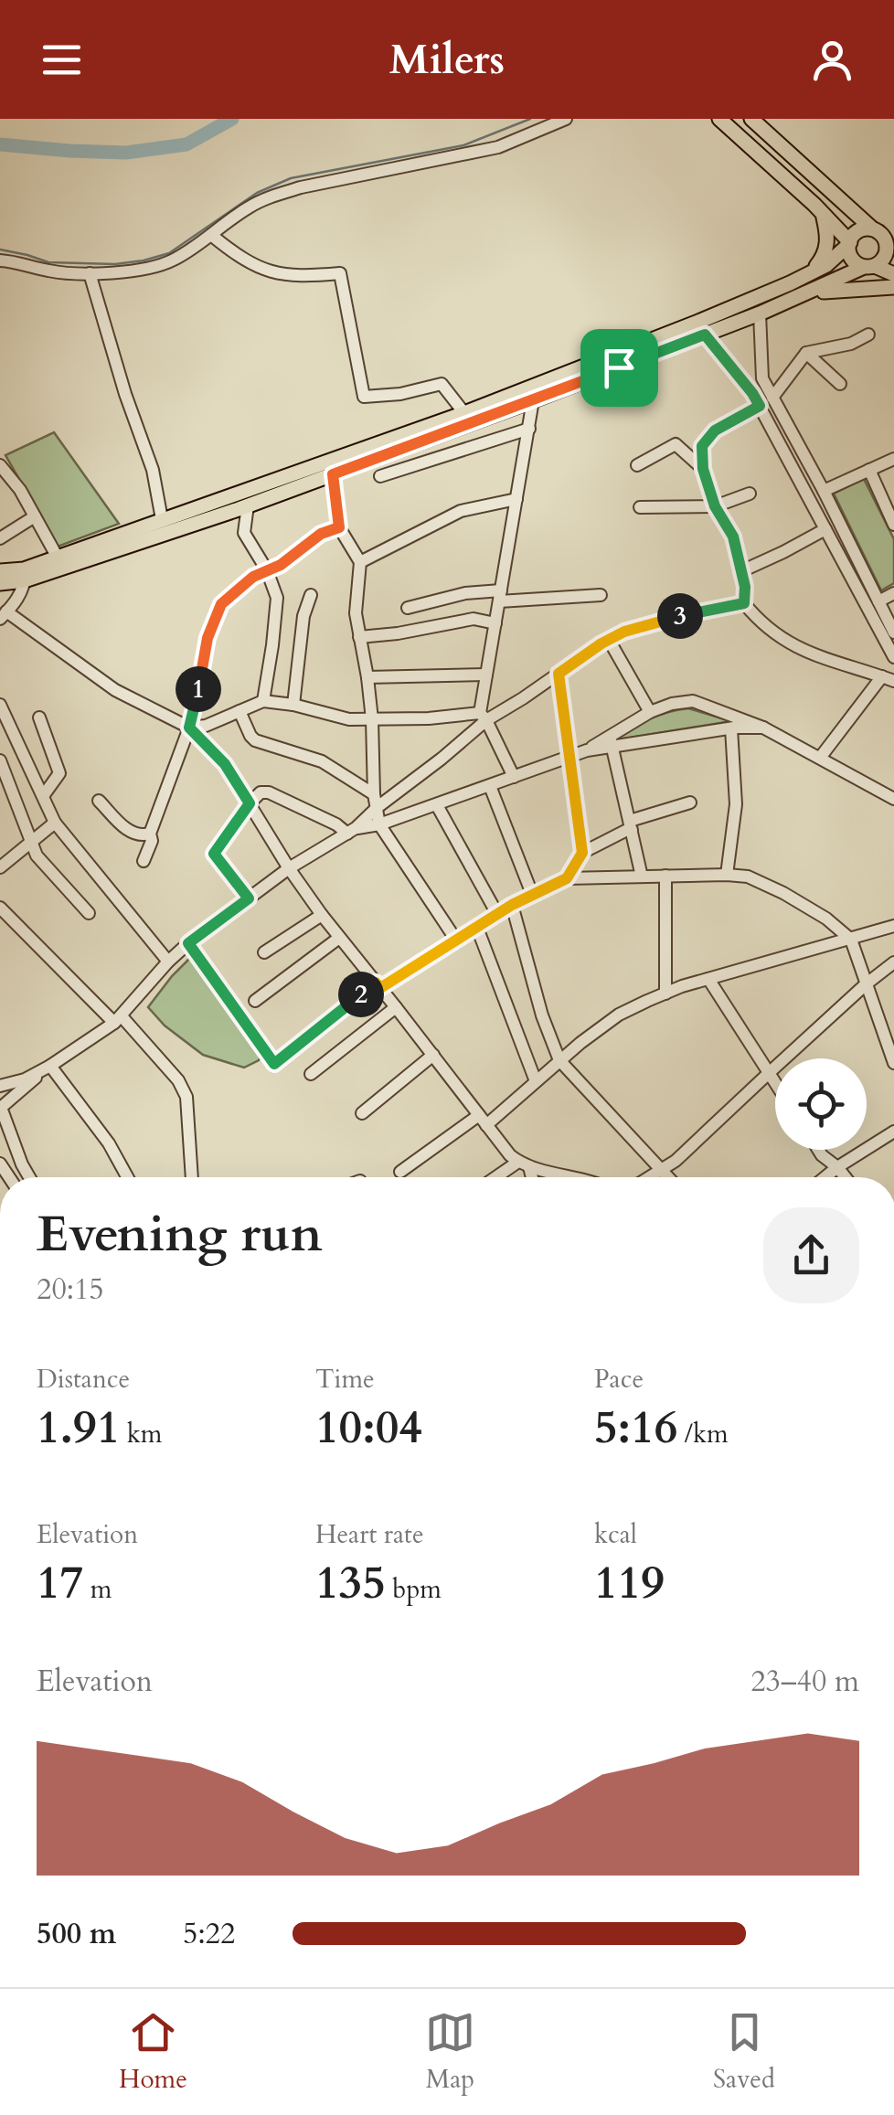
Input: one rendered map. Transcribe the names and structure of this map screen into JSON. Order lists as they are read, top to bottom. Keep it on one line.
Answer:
{"page":{"header":"Milers","pins":["3","1","2"],"heading":["Evening run","20:15"],"stats":[["Distance","1.91 km"],["Time","10:04"],["Pace","5:16 /km"],["Elevation","17 m"],["Heart rate","135 bpm"],["kcal","119"]],"chart":["Elevation","23–40 m"],"list":[{"name":"500 m","note":"5:22"}],"tabs":["Home","Map","Saved"]}}
